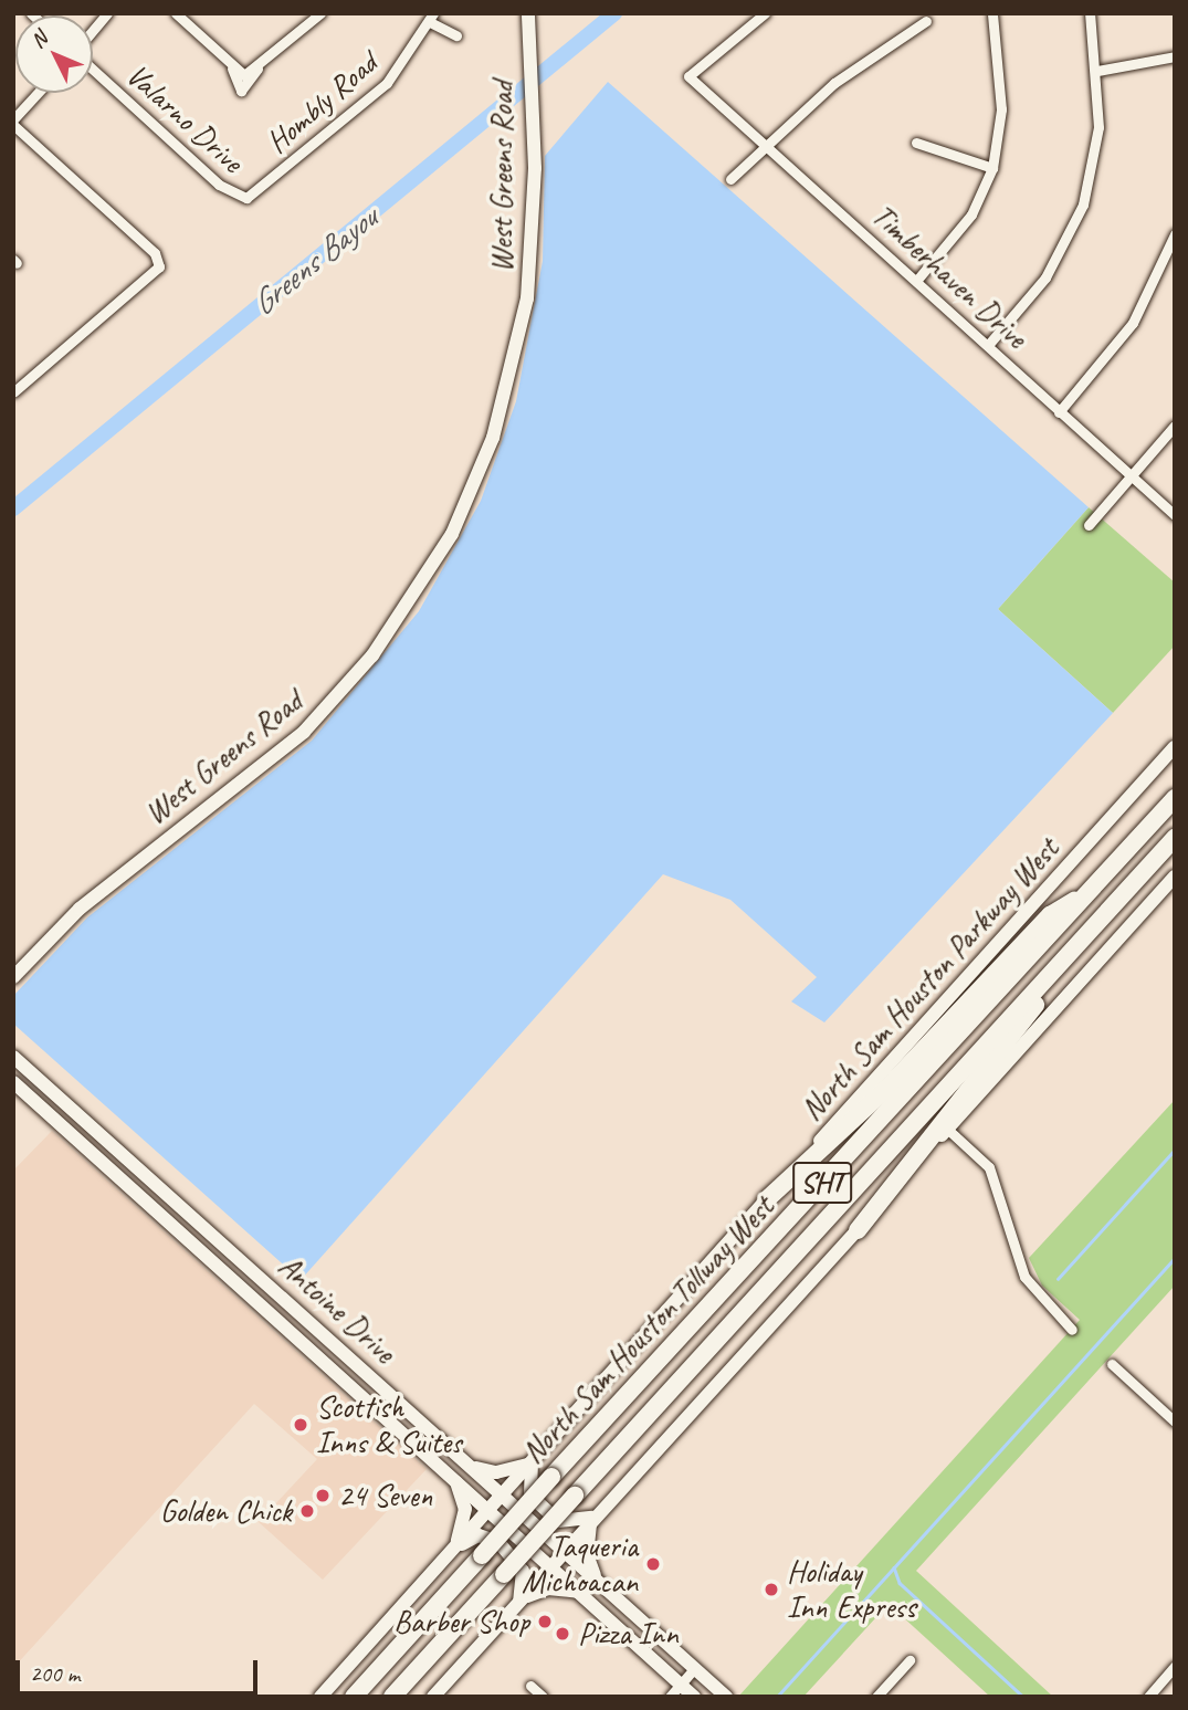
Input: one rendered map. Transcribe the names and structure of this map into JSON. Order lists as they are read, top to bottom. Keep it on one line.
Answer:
{"streets":{"highway":["SHT","North Sam Houston Tollway West"],"main road":["West Greens Road","North Sam Houston Parkway West","Antoine Drive"],"street":["Hombly Road","Valarno Drive","Timberhaven Drive"]},"crossings":[["Hombly Road","Valarno Drive"],["North Sam Houston Parkway West","Antoine Drive"]],"water":["Greens Bayou"],"places":["Scottish Inns & Suites","24 Seven","Golden Chick","Taqueria Michoacan","Holiday Inn Express","Barber Shop","Pizza Inn"],"scale_bar":"200 m","north":"top left"}
